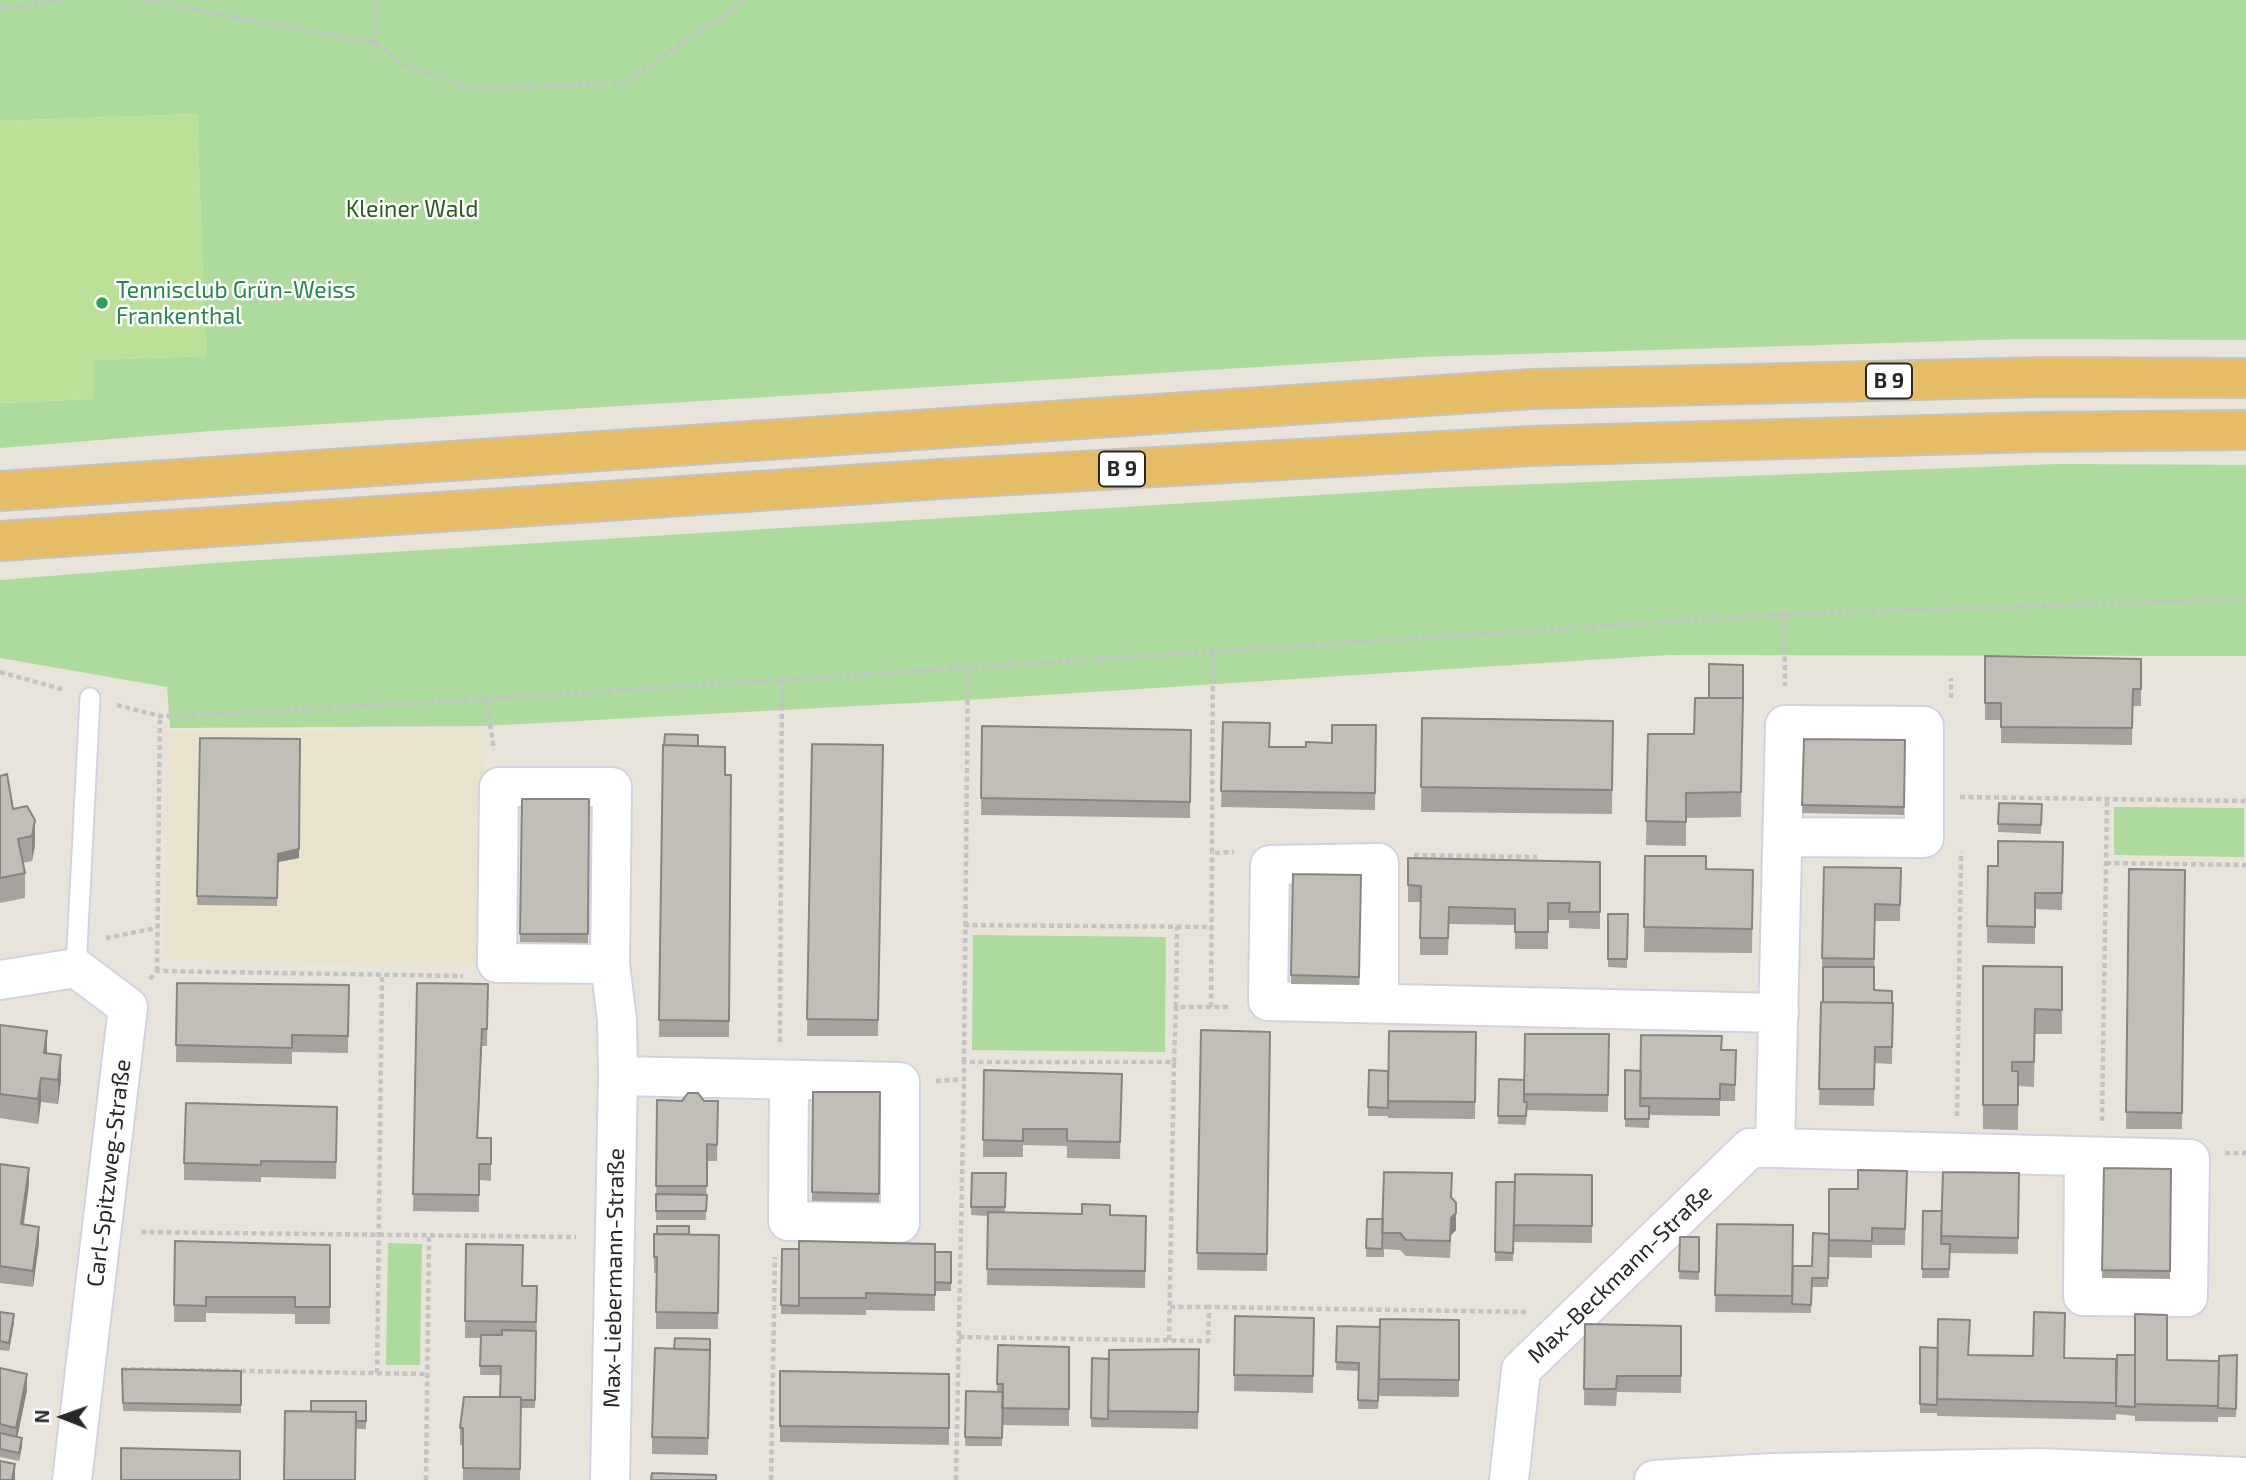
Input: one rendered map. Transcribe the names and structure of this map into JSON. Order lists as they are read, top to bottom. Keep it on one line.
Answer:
{"streets":{"highway":["B 9"],"street":["Carl-Spitzweg-Straße","Max-Beckmann-Straße","Max-Liebermann-Straße"]},"parks":["Kleiner Wald"],"places":["Tennisclub Grün-Weiss Frankenthal"],"north":"left"}
